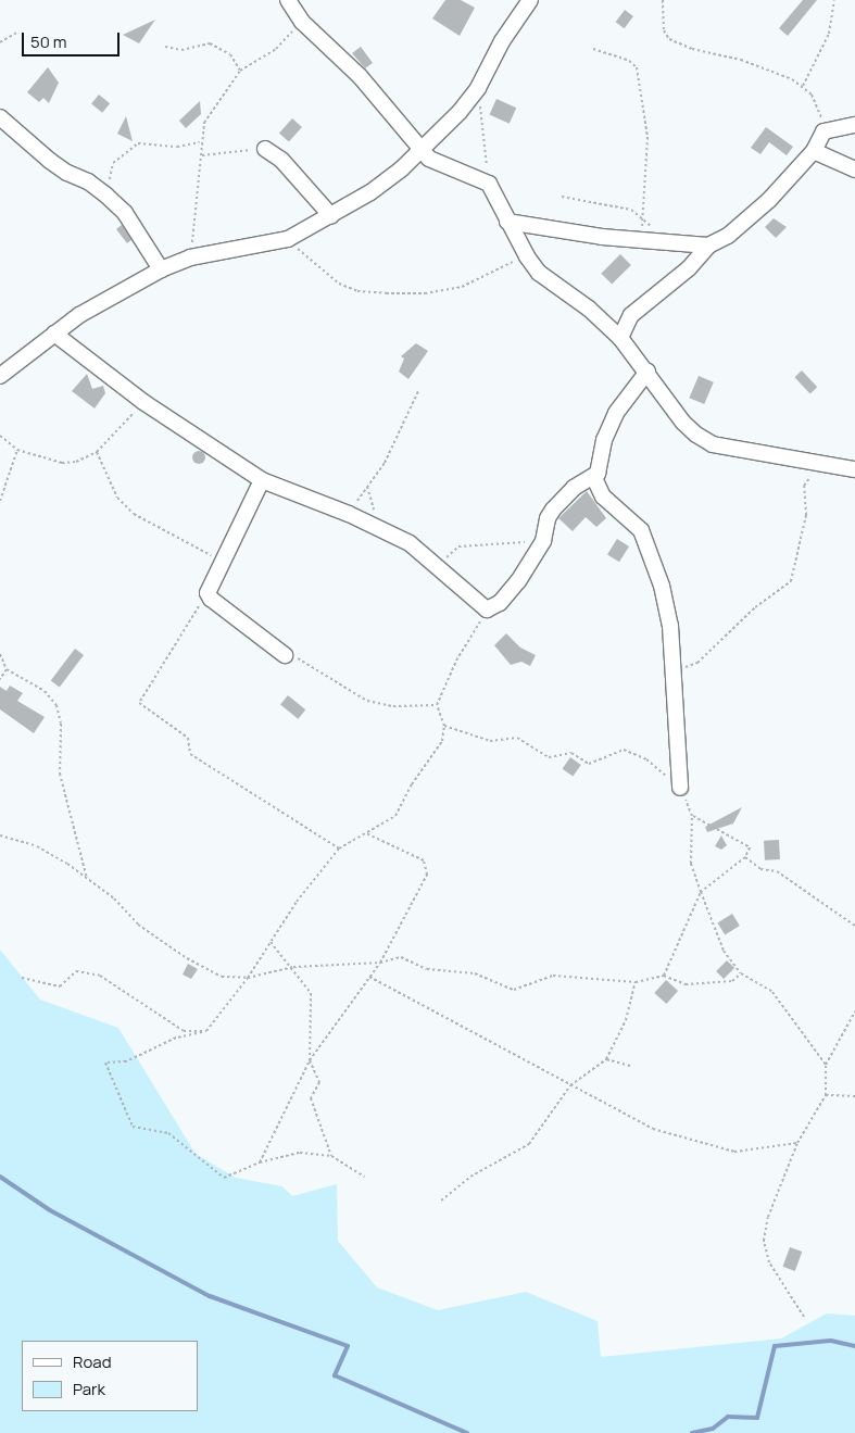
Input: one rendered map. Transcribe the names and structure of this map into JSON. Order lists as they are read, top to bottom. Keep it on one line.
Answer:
{"legend":["Road","Park"],"scale_bar":"50 m"}
